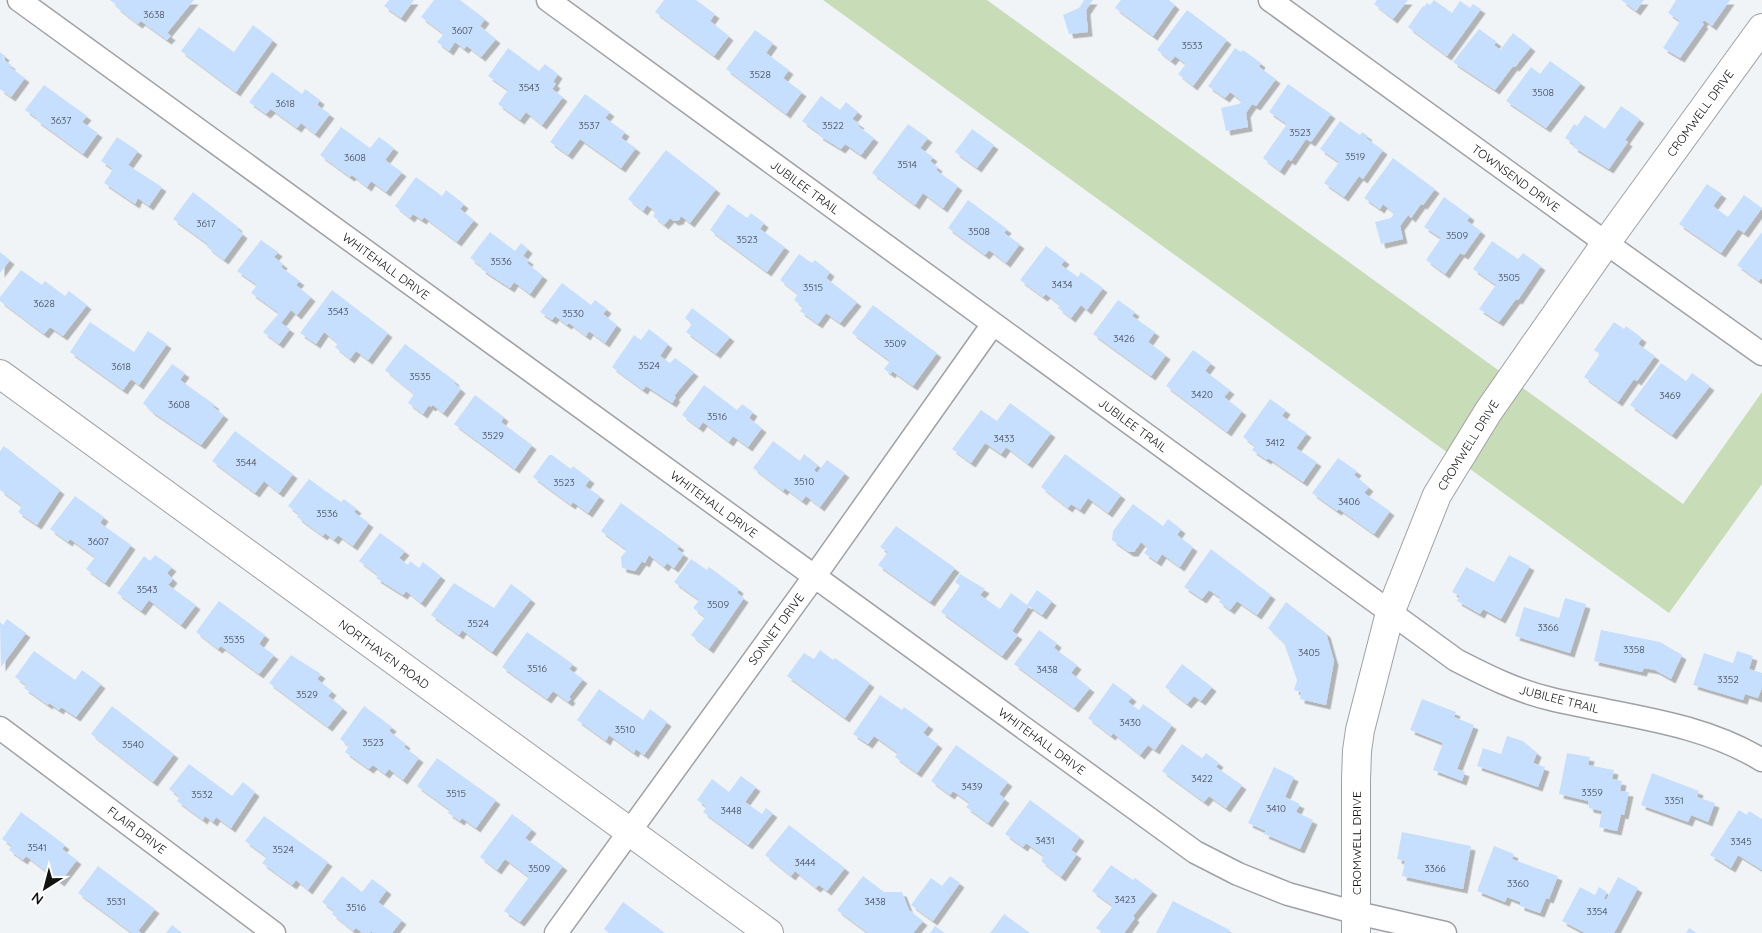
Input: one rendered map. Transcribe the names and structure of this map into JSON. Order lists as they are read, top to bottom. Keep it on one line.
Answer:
{"streets":{"street":["CROMWELL DRIVE","TOWNSEND DRIVE","JUBILEE TRAIL","WHITEHALL DRIVE","SONNET DRIVE","NORTHAVEN ROAD","FLAIR DRIVE"]},"crossings":[["CROMWELL DRIVE","TOWNSEND DRIVE"],["CROMWELL DRIVE","JUBILEE TRAIL"],["CROMWELL DRIVE","WHITEHALL DRIVE"],["JUBILEE TRAIL","SONNET DRIVE"],["WHITEHALL DRIVE","SONNET DRIVE"],["SONNET DRIVE","NORTHAVEN ROAD"]],"house_numbers":["3638","3607","3533","3528","3543","3508","3618","3637","3537","3522","3523","3519","3608","3514","3617","3508","3509","3523","3536","3505","3434","3515","3628","3543","3530","3426","3509","3524","3618","3535","3420","3469","3608","3516","3529","3433","3412","3544","3510","3523","3406","3536","3607","3543","3509","3524","3366","3535","3358","3405","3516","3438","3352","3529","3430","3510","3523","3540","3422","3439","3359","3515","3532","3351","3410","3448","3431","3345","3541","3524","3444","3509","3366","3360","3423","3531","3438","3516","3354"],"north":"bottom left"}
